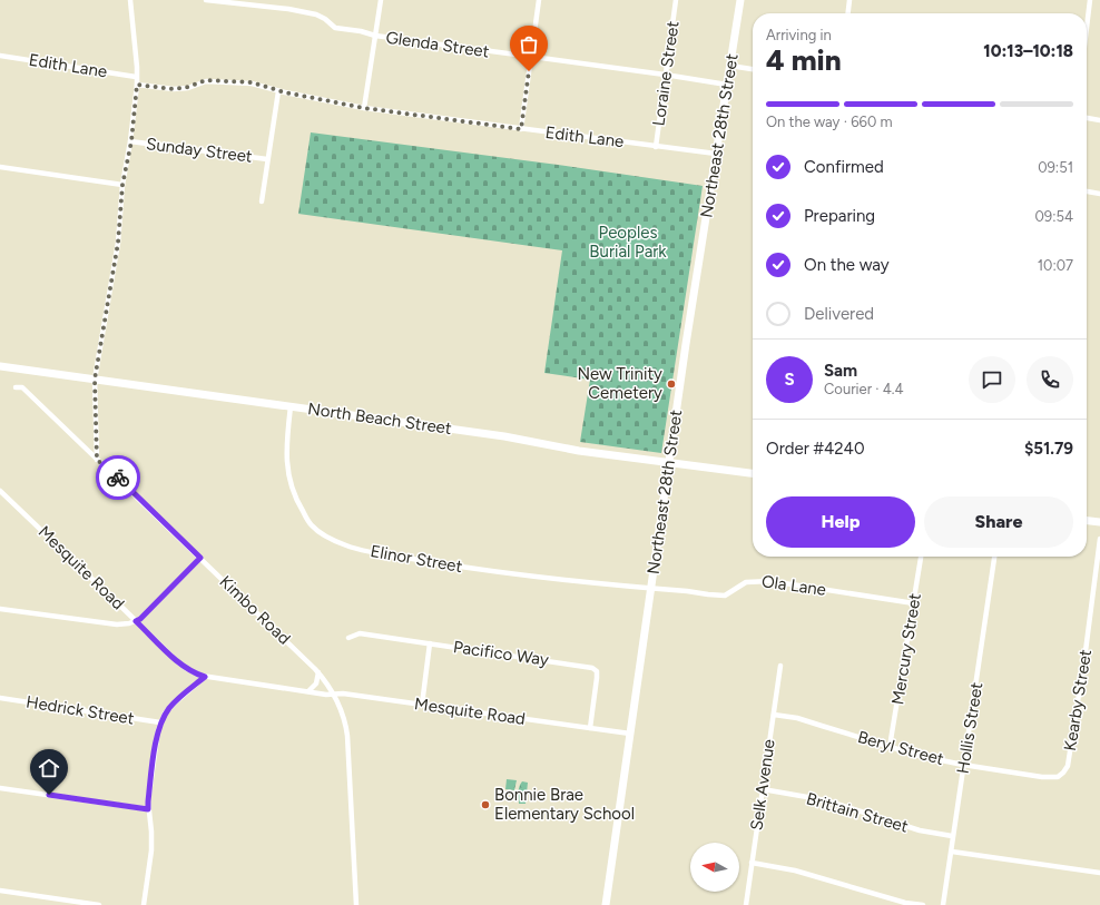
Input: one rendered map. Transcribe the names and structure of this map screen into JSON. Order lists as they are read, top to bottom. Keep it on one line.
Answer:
{"streets":{"main road":["Northeast 28th Street","North Beach Street"],"street":["Glenda Street","Edith Lane","Loraine Street","Sunday Street","Elinor Street","Mesquite Road","Ola Lane","Kimbo Road","Mercury Street","Pacifico Way","Kearby Street","Hedrick Street","Hollis Street","Beryl Street","Selk Avenue","Brittain Street"]},"crossings":[["Glenda Street","Loraine Street"],["Glenda Street","Northeast 28th Street"],["Edith Lane","Loraine Street"],["Edith Lane","Northeast 28th Street"],["Northeast 28th Street","North Beach Street"],["Northeast 28th Street","Elinor Street"],["Northeast 28th Street","Mesquite Road"],["Northeast 28th Street","Ola Lane"],["North Beach Street","Elinor Street"],["Elinor Street","Ola Lane"],["Mesquite Road","Kimbo Road"],["Mesquite Road","Pacifico Way"],["Ola Lane","Mercury Street"],["Mercury Street","Beryl Street"],["Kearby Street","Beryl Street"],["Hollis Street","Beryl Street"],["Hollis Street","Brittain Street"],["Beryl Street","Selk Avenue"],["Selk Avenue","Brittain Street"]],"parks":["Peoples Burial Park"],"places":["New Trinity Cemetery","Bonnie Brae Elementary School"],"north":"left","page":{"heading":["4 min","Arriving in","10:13–10:18"],"panel":["Sam","Courier · 4.4","Order #4240","$51.79"],"bar":"On the way · 660 m","list":[["Confirmed","09:51"],["Preparing","09:54"],["On the way","10:07"],"Delivered"],"round":"S","buttons":["Help","Share"]}}
